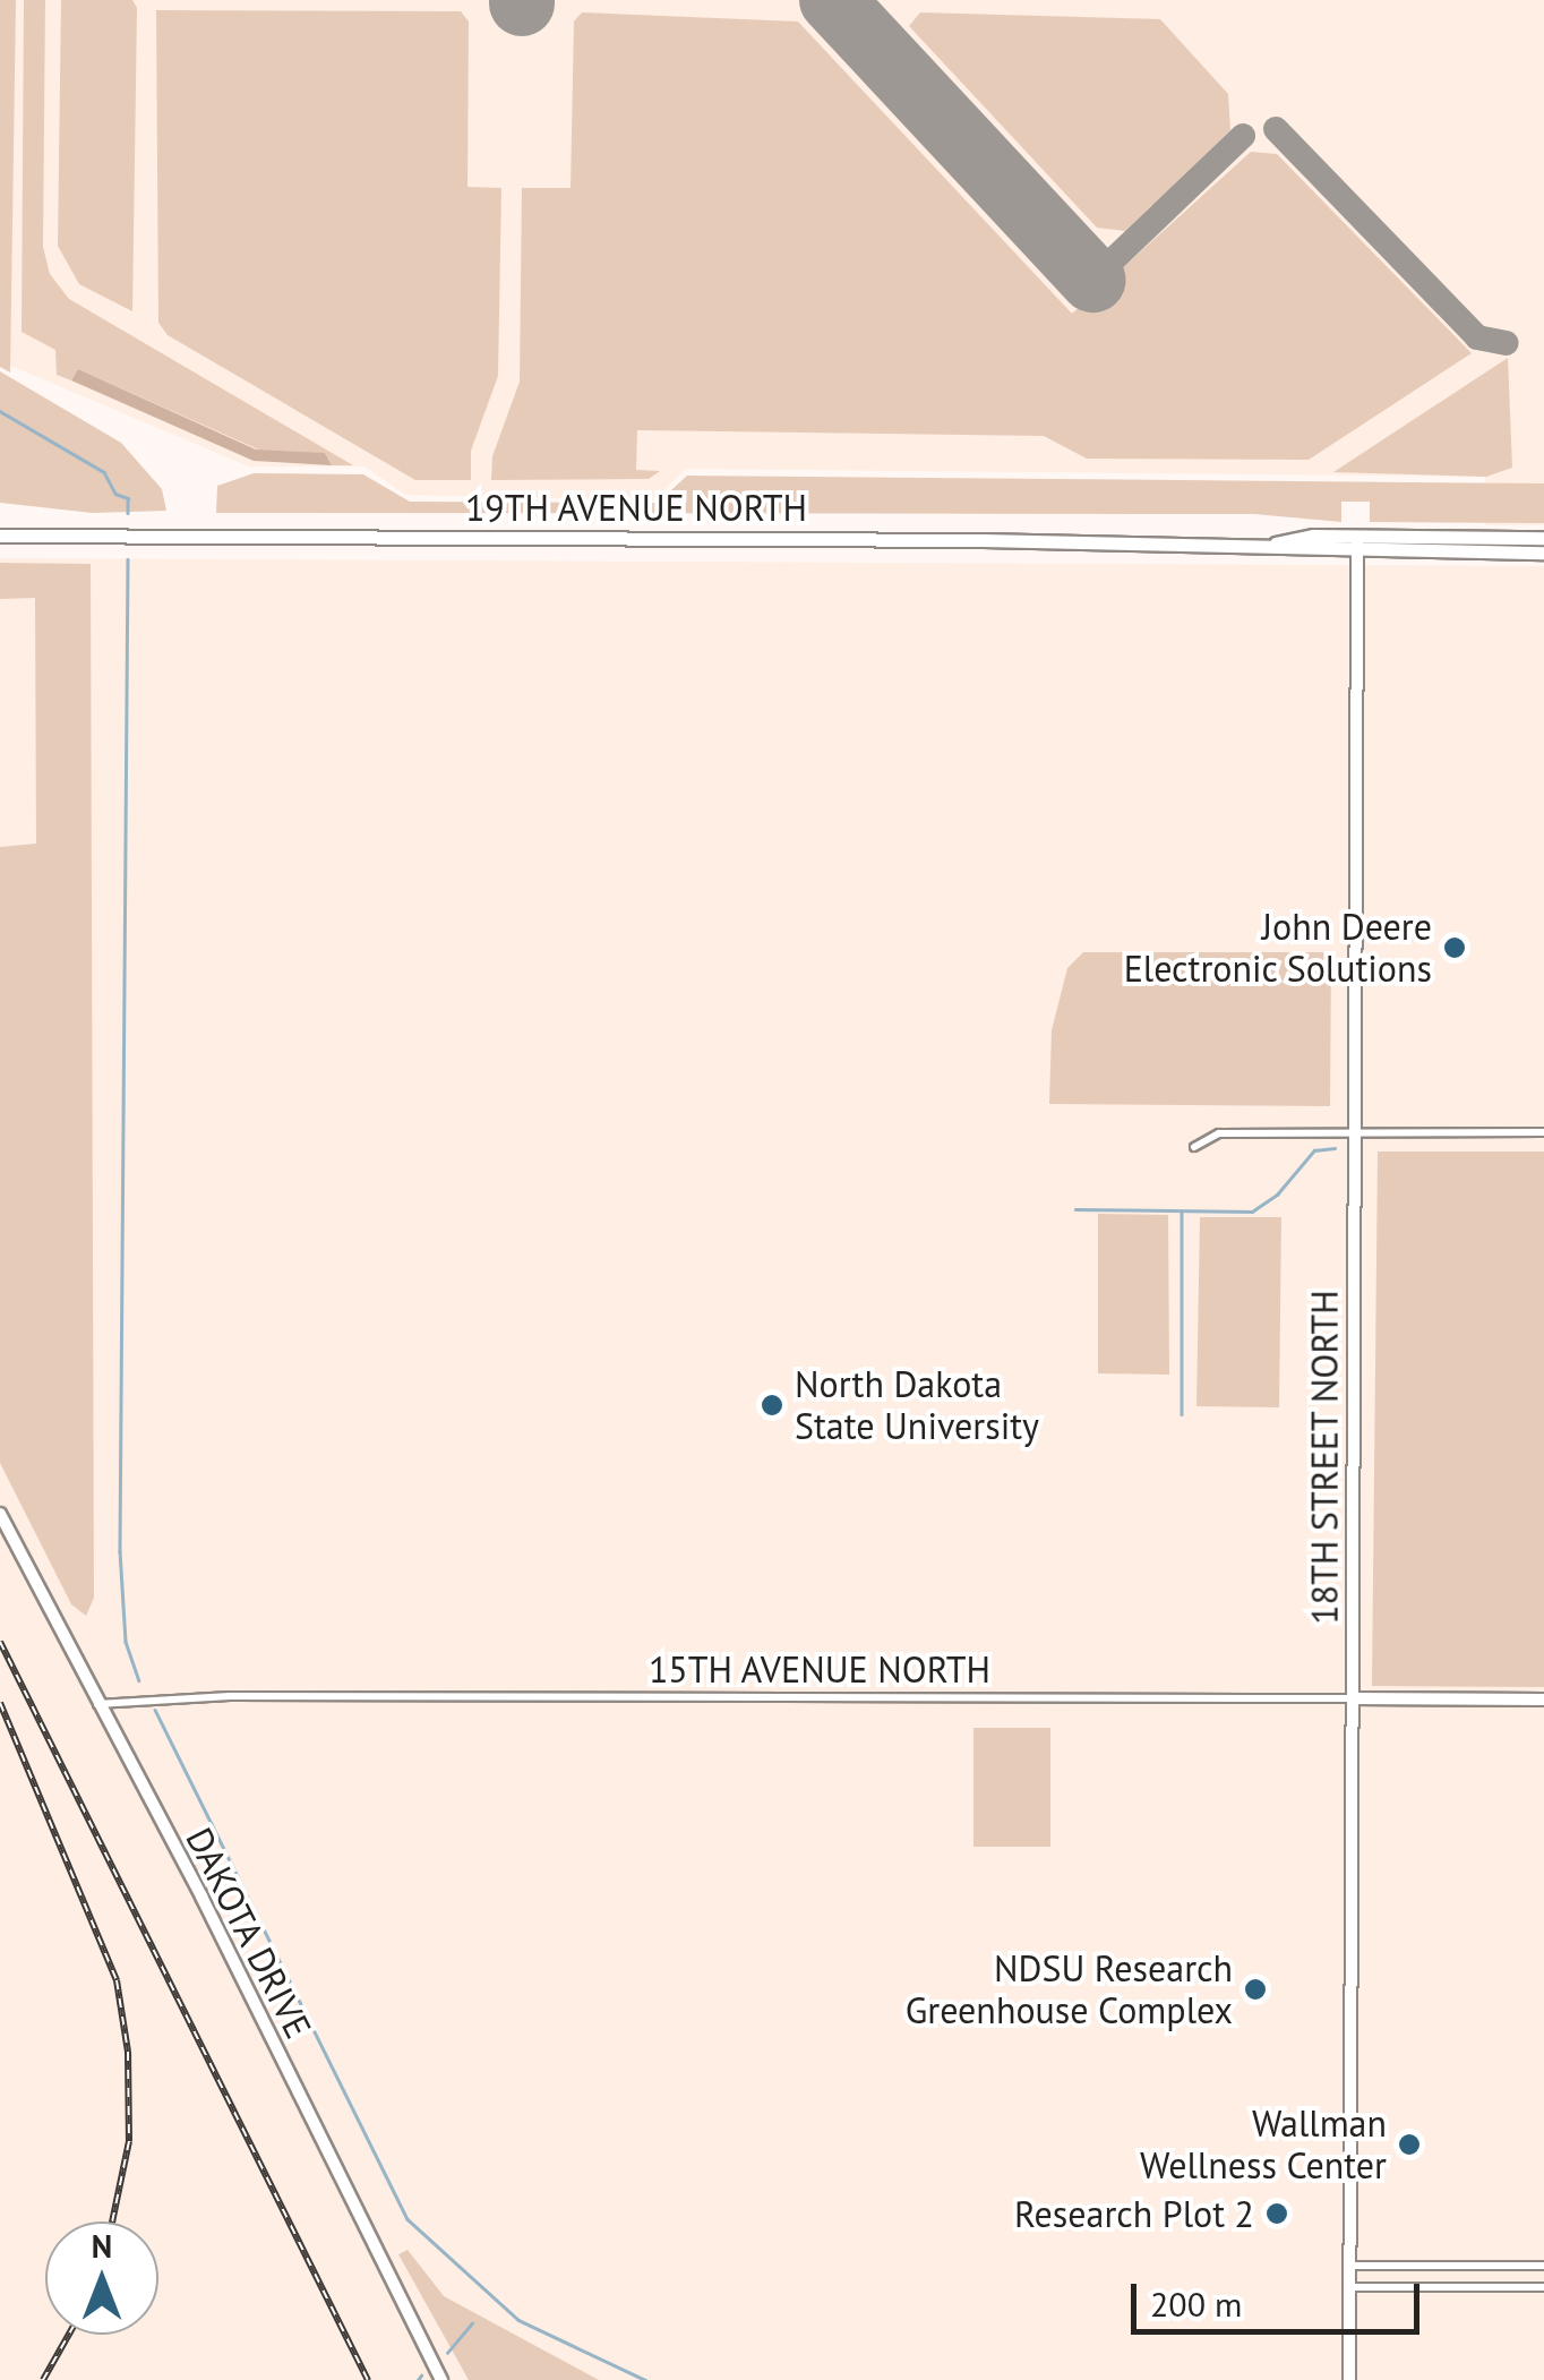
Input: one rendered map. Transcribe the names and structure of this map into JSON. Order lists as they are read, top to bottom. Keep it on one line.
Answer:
{"streets":{"main road":["19TH AVENUE NORTH"],"street":["18TH STREET NORTH","15TH AVENUE NORTH","DAKOTA DRIVE"]},"crossings":[["19TH AVENUE NORTH","18TH STREET NORTH"],["18TH STREET NORTH","15TH AVENUE NORTH"],["15TH AVENUE NORTH","DAKOTA DRIVE"]],"places":["John Deere Electronic Solutions","North Dakota State University","NDSU Research Greenhouse Complex","Wallman Wellness Center","Research Plot 2"],"scale_bar":"200 m","north":"top"}
